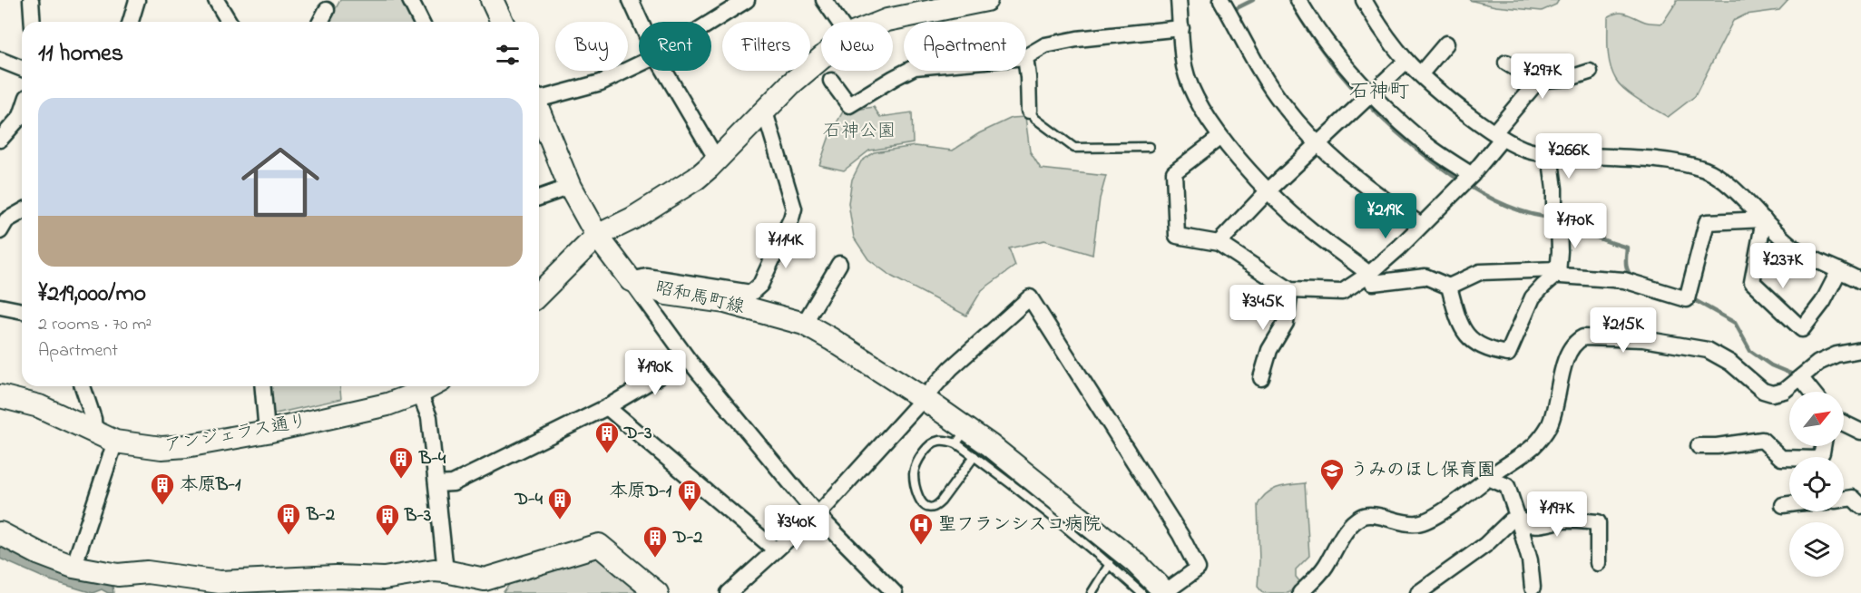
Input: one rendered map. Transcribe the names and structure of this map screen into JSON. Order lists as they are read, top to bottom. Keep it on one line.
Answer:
{"streets":{"street":["昭和馬町線","アンジェラス通り"]},"districts":["石神町"],"parks":["石神公園"],"places":{"building":["D-3","B-4","本原B-1","本原D-1","D-4","B-2","B-3","D-2"],"school or university":["うみのほし保育園"],"hospital":["聖フランシスコ病院"]},"north":"top right","page":{"chip":["Buy","Rent","Filters","New","Apartment"],"heading":"11 homes","price":["¥297K","¥266K","¥219K","¥170K","¥114K","¥237K","¥345K","¥215K","¥190K","¥197K","¥340K"],"list":[{"name":"¥219,000/mo","note":"2 rooms · 70 m² · Apartment"}]}}
